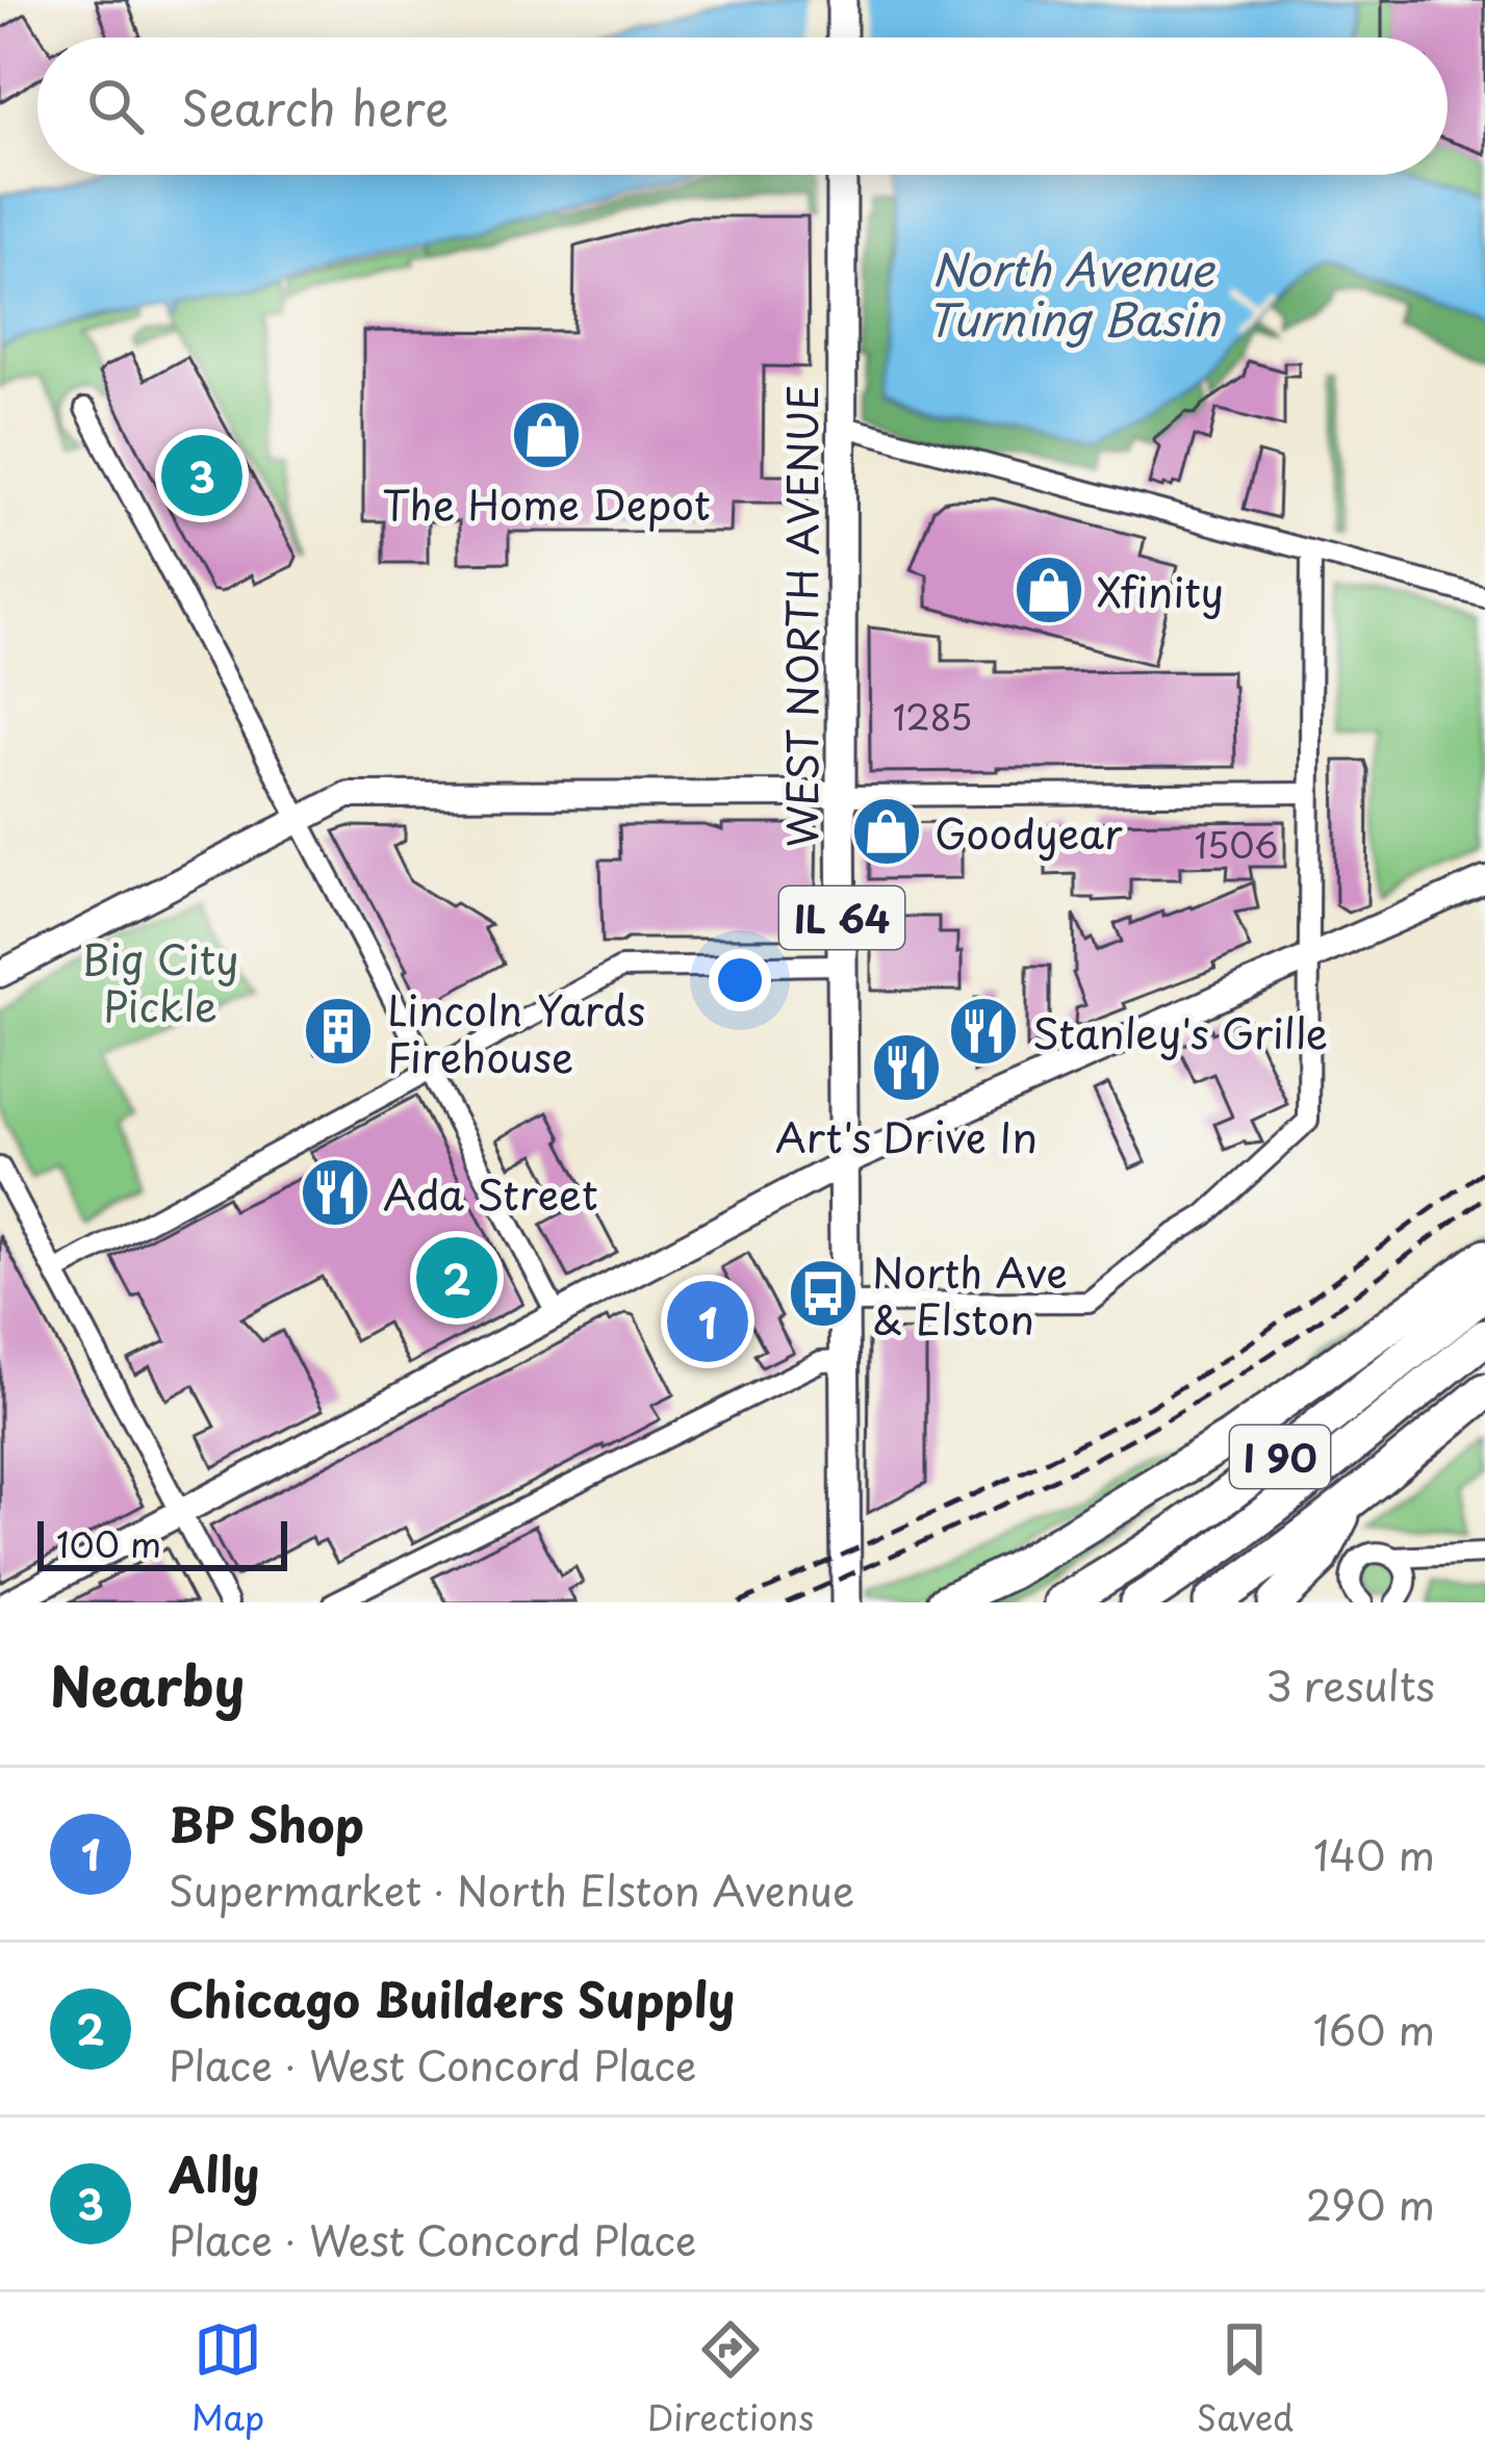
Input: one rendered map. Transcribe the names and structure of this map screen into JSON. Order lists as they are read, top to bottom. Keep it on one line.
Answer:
{"streets":{"highway":["I 90"],"main road":["WEST NORTH AVENUE","IL 64"]},"water":["North Avenue Turning Basin"],"parks":["Big City Pickle"],"places":{"shop":["The Home Depot","Xfinity","Goodyear"],"building":["Lincoln Yards Firehouse"],"restaurant":["Stanley's Grille","Art's Drive In","Ada Street"],"bus stop":["North Ave & Elston"]},"house_numbers":["1285","1506"],"scale_bar":"100 m","page":{"search":"Search here","pins":["3","2","1"],"scale":"100 m","heading":["Nearby","3 results"],"list":[{"mark":"1","name":"BP Shop","note":"Supermarket · North Elston Avenue","value":"140 m"},{"mark":"2","name":"Chicago Builders Supply","note":"Place · West Concord Place","value":"160 m"},{"mark":"3","name":"Ally","note":"Place · West Concord Place","value":"290 m"}],"nav":["Map","Directions","Saved"]}}
